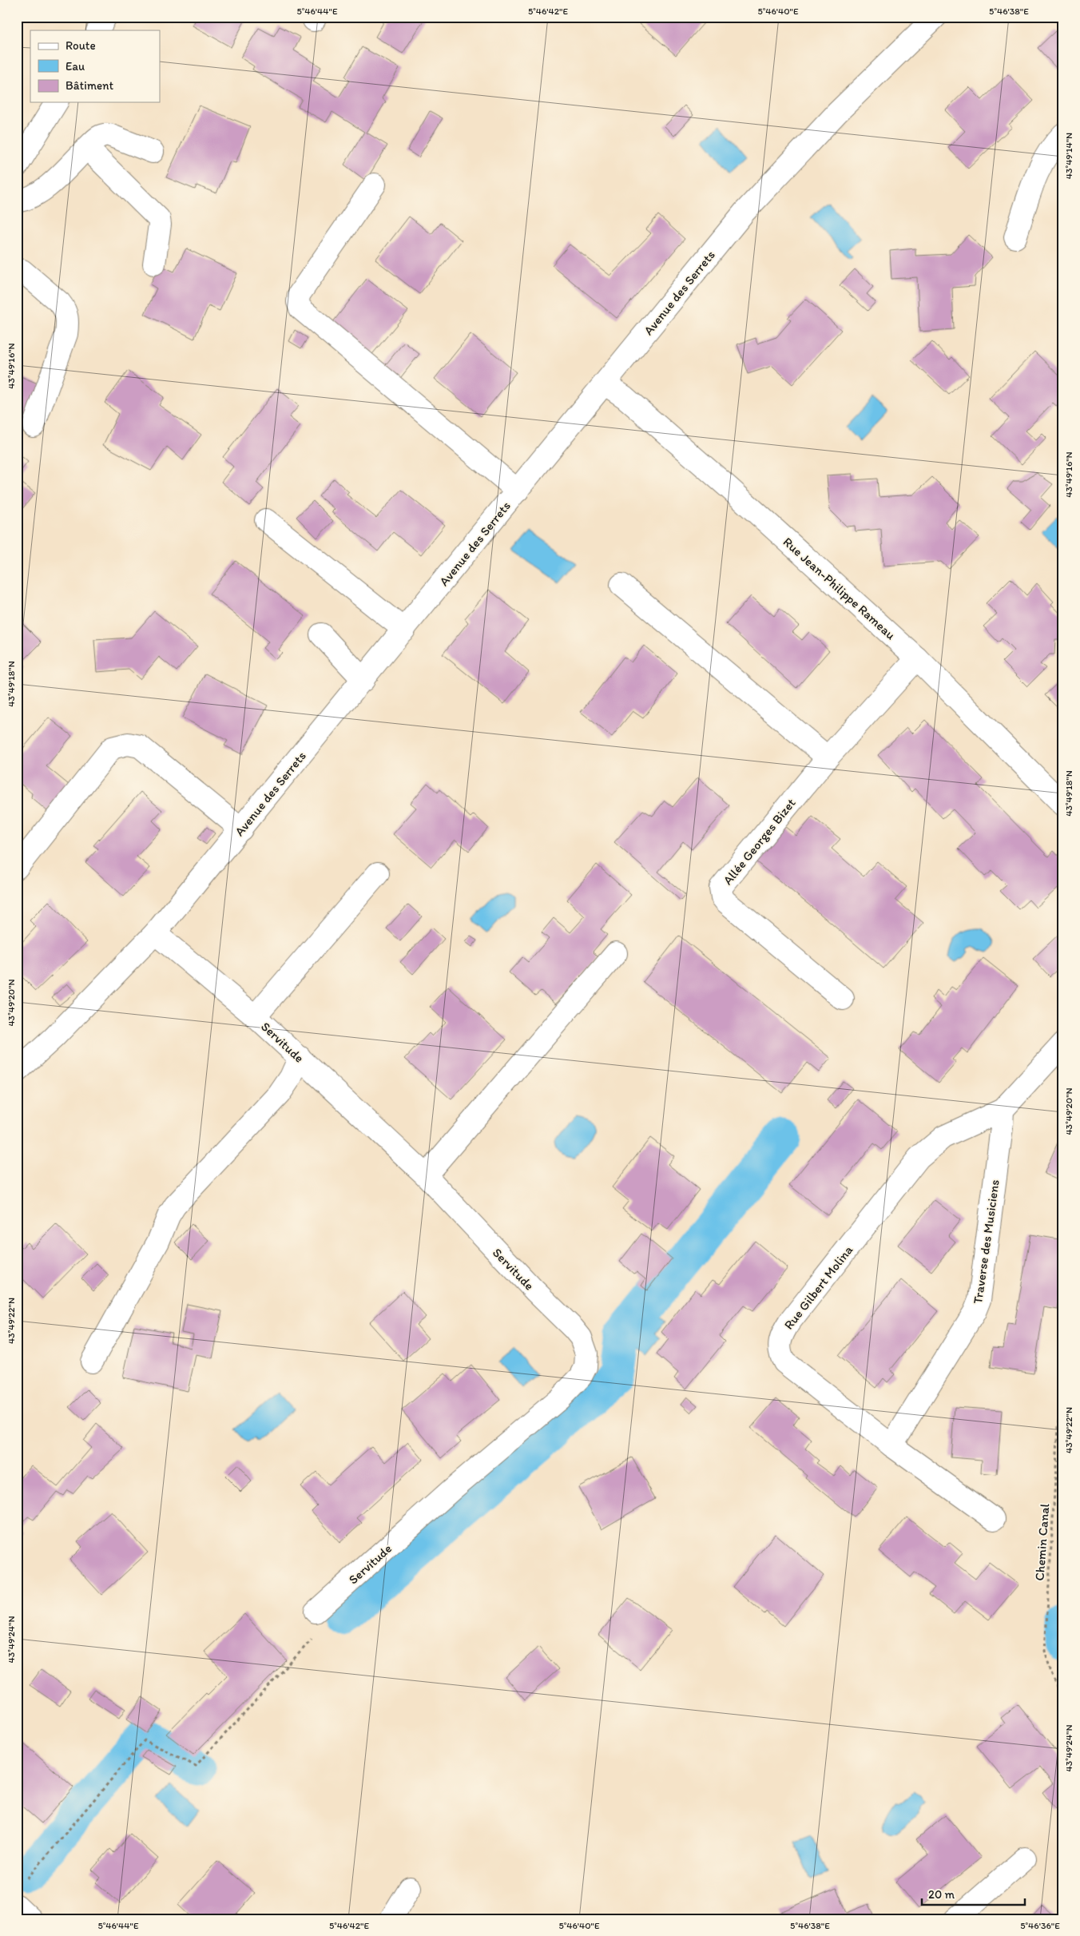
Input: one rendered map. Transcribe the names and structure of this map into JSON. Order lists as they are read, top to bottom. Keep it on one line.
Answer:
{"streets":{"street":["Avenue des Serrets","Rue Jean-Philippe Rameau","Allée Georges Bizet","Servitude","Traverse des Musiciens","Rue Gilbert Molina"],"path":["Chemin Canal"]},"crossings":[["Avenue des Serrets","Rue Jean-Philippe Rameau"],["Avenue des Serrets","Servitude"],["Rue Jean-Philippe Rameau","Allée Georges Bizet"],["Traverse des Musiciens","Rue Gilbert Molina"]],"legend":["Route","Eau","Bâtiment"],"scale_bar":"20 m","coordinates":["5°46'44\"E","5°46'42\"E","5°46'40\"E","5°46'38\"E","43°49'14\"N","43°49'16\"N","43°49'18\"N","43°49'20\"N","43°49'22\"N","43°49'24\"N","5°46'36\"E"]}
